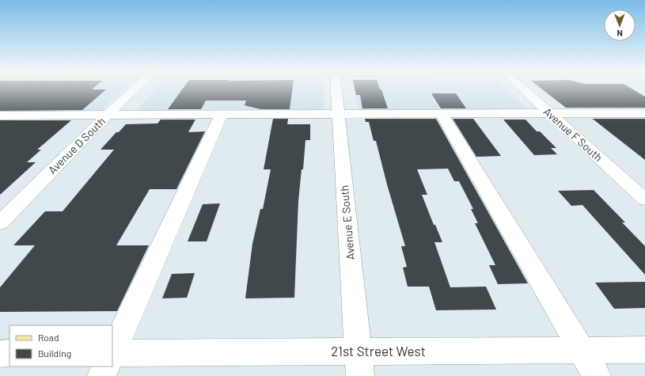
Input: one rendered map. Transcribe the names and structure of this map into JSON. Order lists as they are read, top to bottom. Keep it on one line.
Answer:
{"streets":{"street":["Avenue F South","Avenue D South","Avenue E South","21st Street West"]},"crossings":[["Avenue E South","21st Street West"]],"legend":["Road","Building"],"north":"bottom"}
